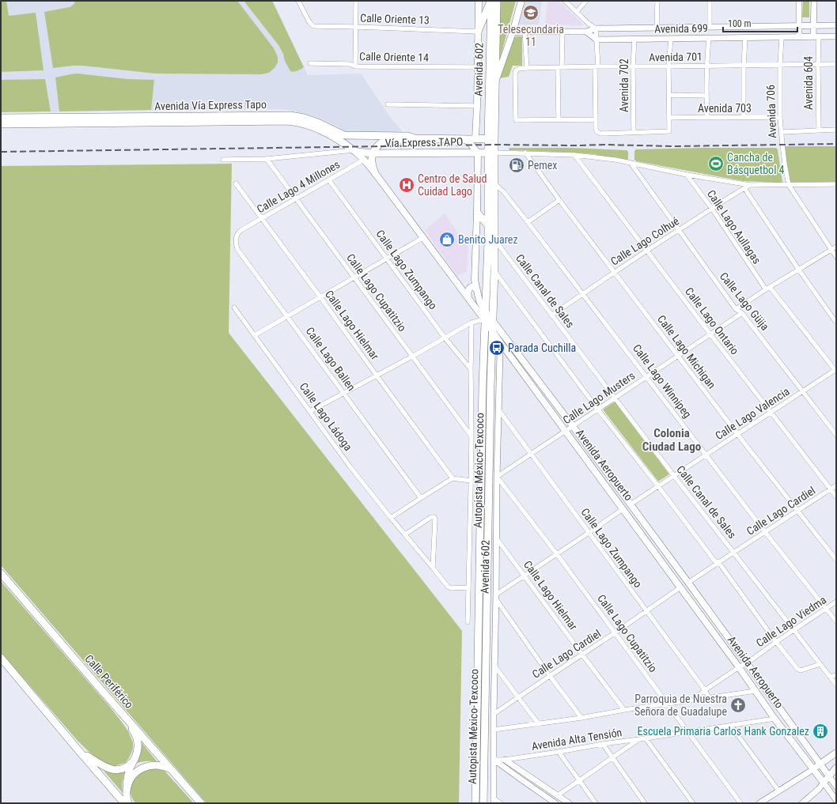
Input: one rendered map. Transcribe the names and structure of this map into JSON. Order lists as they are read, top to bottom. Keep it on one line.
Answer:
{"streets":{"main road":["Avenida 602","Avenida Vía Express Tapo","Vía Express TAPO","Avenida Aeropuerto","Autopista México-Texcoco","Calle Periférico"],"street":["Calle Oriente 13","Avenida 699","Calle Oriente 14","Avenida 701","Avenida 604","Avenida 702","Avenida 703","Avenida 706","Calle Lago 4 Millones","Calle Lago Aullagas","Calle Lago Colhué","Calle Lago Zumpango","Calle Canal de Sales","Calle Lago Cupatitzio","Calle Lago Güija","Calle Lago Ontario","Calle Lago Hielmar","Calle Lago Michigan","Calle Lago Ballen","Calle Lago Winnipeg","Calle Lago Musters","Calle Lago Valencia","Calle Lago Ládoga","Calle Lago Cardiel","Calle Lago Viedma","Avenida Alta Tensión"]},"crossings":[["Avenida 699","Avenida 602"],["Avenida 699","Avenida 604"],["Avenida 699","Avenida 702"],["Avenida 699","Avenida 706"],["Avenida 701","Avenida 604"],["Avenida 701","Avenida 702"],["Avenida 701","Avenida 706"],["Avenida 602","Calle Lago Zumpango"],["Avenida 602","Calle Lago Cupatitzio"],["Avenida 602","Calle Lago Hielmar"],["Avenida 602","Calle Lago Musters"],["Avenida 602","Avenida Aeropuerto"],["Avenida 602","Autopista México-Texcoco"],["Avenida 602","Calle Lago Cardiel"],["Avenida 602","Avenida Alta Tensión"],["Avenida Vía Express Tapo","Vía Express TAPO"],["Avenida Vía Express Tapo","Avenida Aeropuerto"],["Avenida 703","Avenida 706"],["Vía Express TAPO","Avenida Aeropuerto"],["Vía Express TAPO","Autopista México-Texcoco"],["Calle Lago 4 Millones","Calle Lago Zumpango"],["Calle Lago 4 Millones","Calle Lago Cupatitzio"],["Calle Lago 4 Millones","Calle Lago Hielmar"],["Calle Lago 4 Millones","Calle Lago Ballen"],["Calle Lago 4 Millones","Avenida Aeropuerto"],["Calle Lago Aullagas","Calle Lago Colhué"],["Calle Lago Colhué","Calle Canal de Sales"],["Calle Lago Colhué","Calle Lago Güija"],["Calle Lago Colhué","Calle Lago Ontario"],["Calle Lago Colhué","Calle Lago Michigan"],["Calle Lago Colhué","Calle Lago Winnipeg"],["Calle Lago Zumpango","Calle Lago Musters"],["Calle Lago Zumpango","Calle Lago Cardiel"],["Calle Lago Zumpango","Calle Lago Viedma"],["Calle Lago Zumpango","Avenida Alta Tensión"],["Calle Canal de Sales","Calle Lago Musters"],["Calle Canal de Sales","Calle Lago Valencia"],["Calle Canal de Sales","Autopista México-Texcoco"],["Calle Canal de Sales","Calle Lago Cardiel"],["Calle Canal de Sales","Calle Lago Viedma"],["Calle Lago Cupatitzio","Calle Lago Musters"],["Calle Lago Cupatitzio","Calle Lago Cardiel"],["Calle Lago Cupatitzio","Avenida Alta Tensión"],["Calle Lago Güija","Calle Lago Musters"],["Calle Lago Güija","Calle Lago Valencia"],["Calle Lago Ontario","Calle Lago Musters"],["Calle Lago Ontario","Calle Lago Valencia"],["Calle Lago Ontario","Calle Lago Cardiel"],["Calle Lago Hielmar","Calle Lago Cardiel"],["Calle Lago Hielmar","Avenida Alta Tensión"],["Calle Lago Michigan","Calle Lago Musters"],["Calle Lago Michigan","Calle Lago Valencia"],["Calle Lago Michigan","Calle Lago Cardiel"],["Calle Lago Winnipeg","Calle Lago Musters"],["Calle Lago Winnipeg","Calle Lago Valencia"],["Calle Lago Winnipeg","Autopista México-Texcoco"],["Calle Lago Winnipeg","Calle Lago Cardiel"],["Calle Lago Winnipeg","Calle Lago Viedma"],["Calle Lago Musters","Avenida Aeropuerto"],["Calle Lago Valencia","Avenida Aeropuerto"],["Avenida Aeropuerto","Autopista México-Texcoco"],["Avenida Aeropuerto","Calle Lago Cardiel"],["Avenida Aeropuerto","Calle Lago Viedma"],["Avenida Aeropuerto","Avenida Alta Tensión"],["Calle Lago Viedma","Avenida Alta Tensión"]],"districts":["Colonia Ciudad Lago"],"places":{"school or university":["Telesecundaria 11"],"sports":["Cancha de Básquetbol 4"],"fuel station":["Pemex"],"hospital":["Centro de Salud Cuidad Lago"],"shop":["Benito Juarez"],"bus stop":["Parada Cuchilla"],"church":["Parroquia de Nuestra Señora de Guadalupe"],"building":["Escuela Primaria Carlos Hank Gonzalez"]},"scale_bar":"100 m"}
